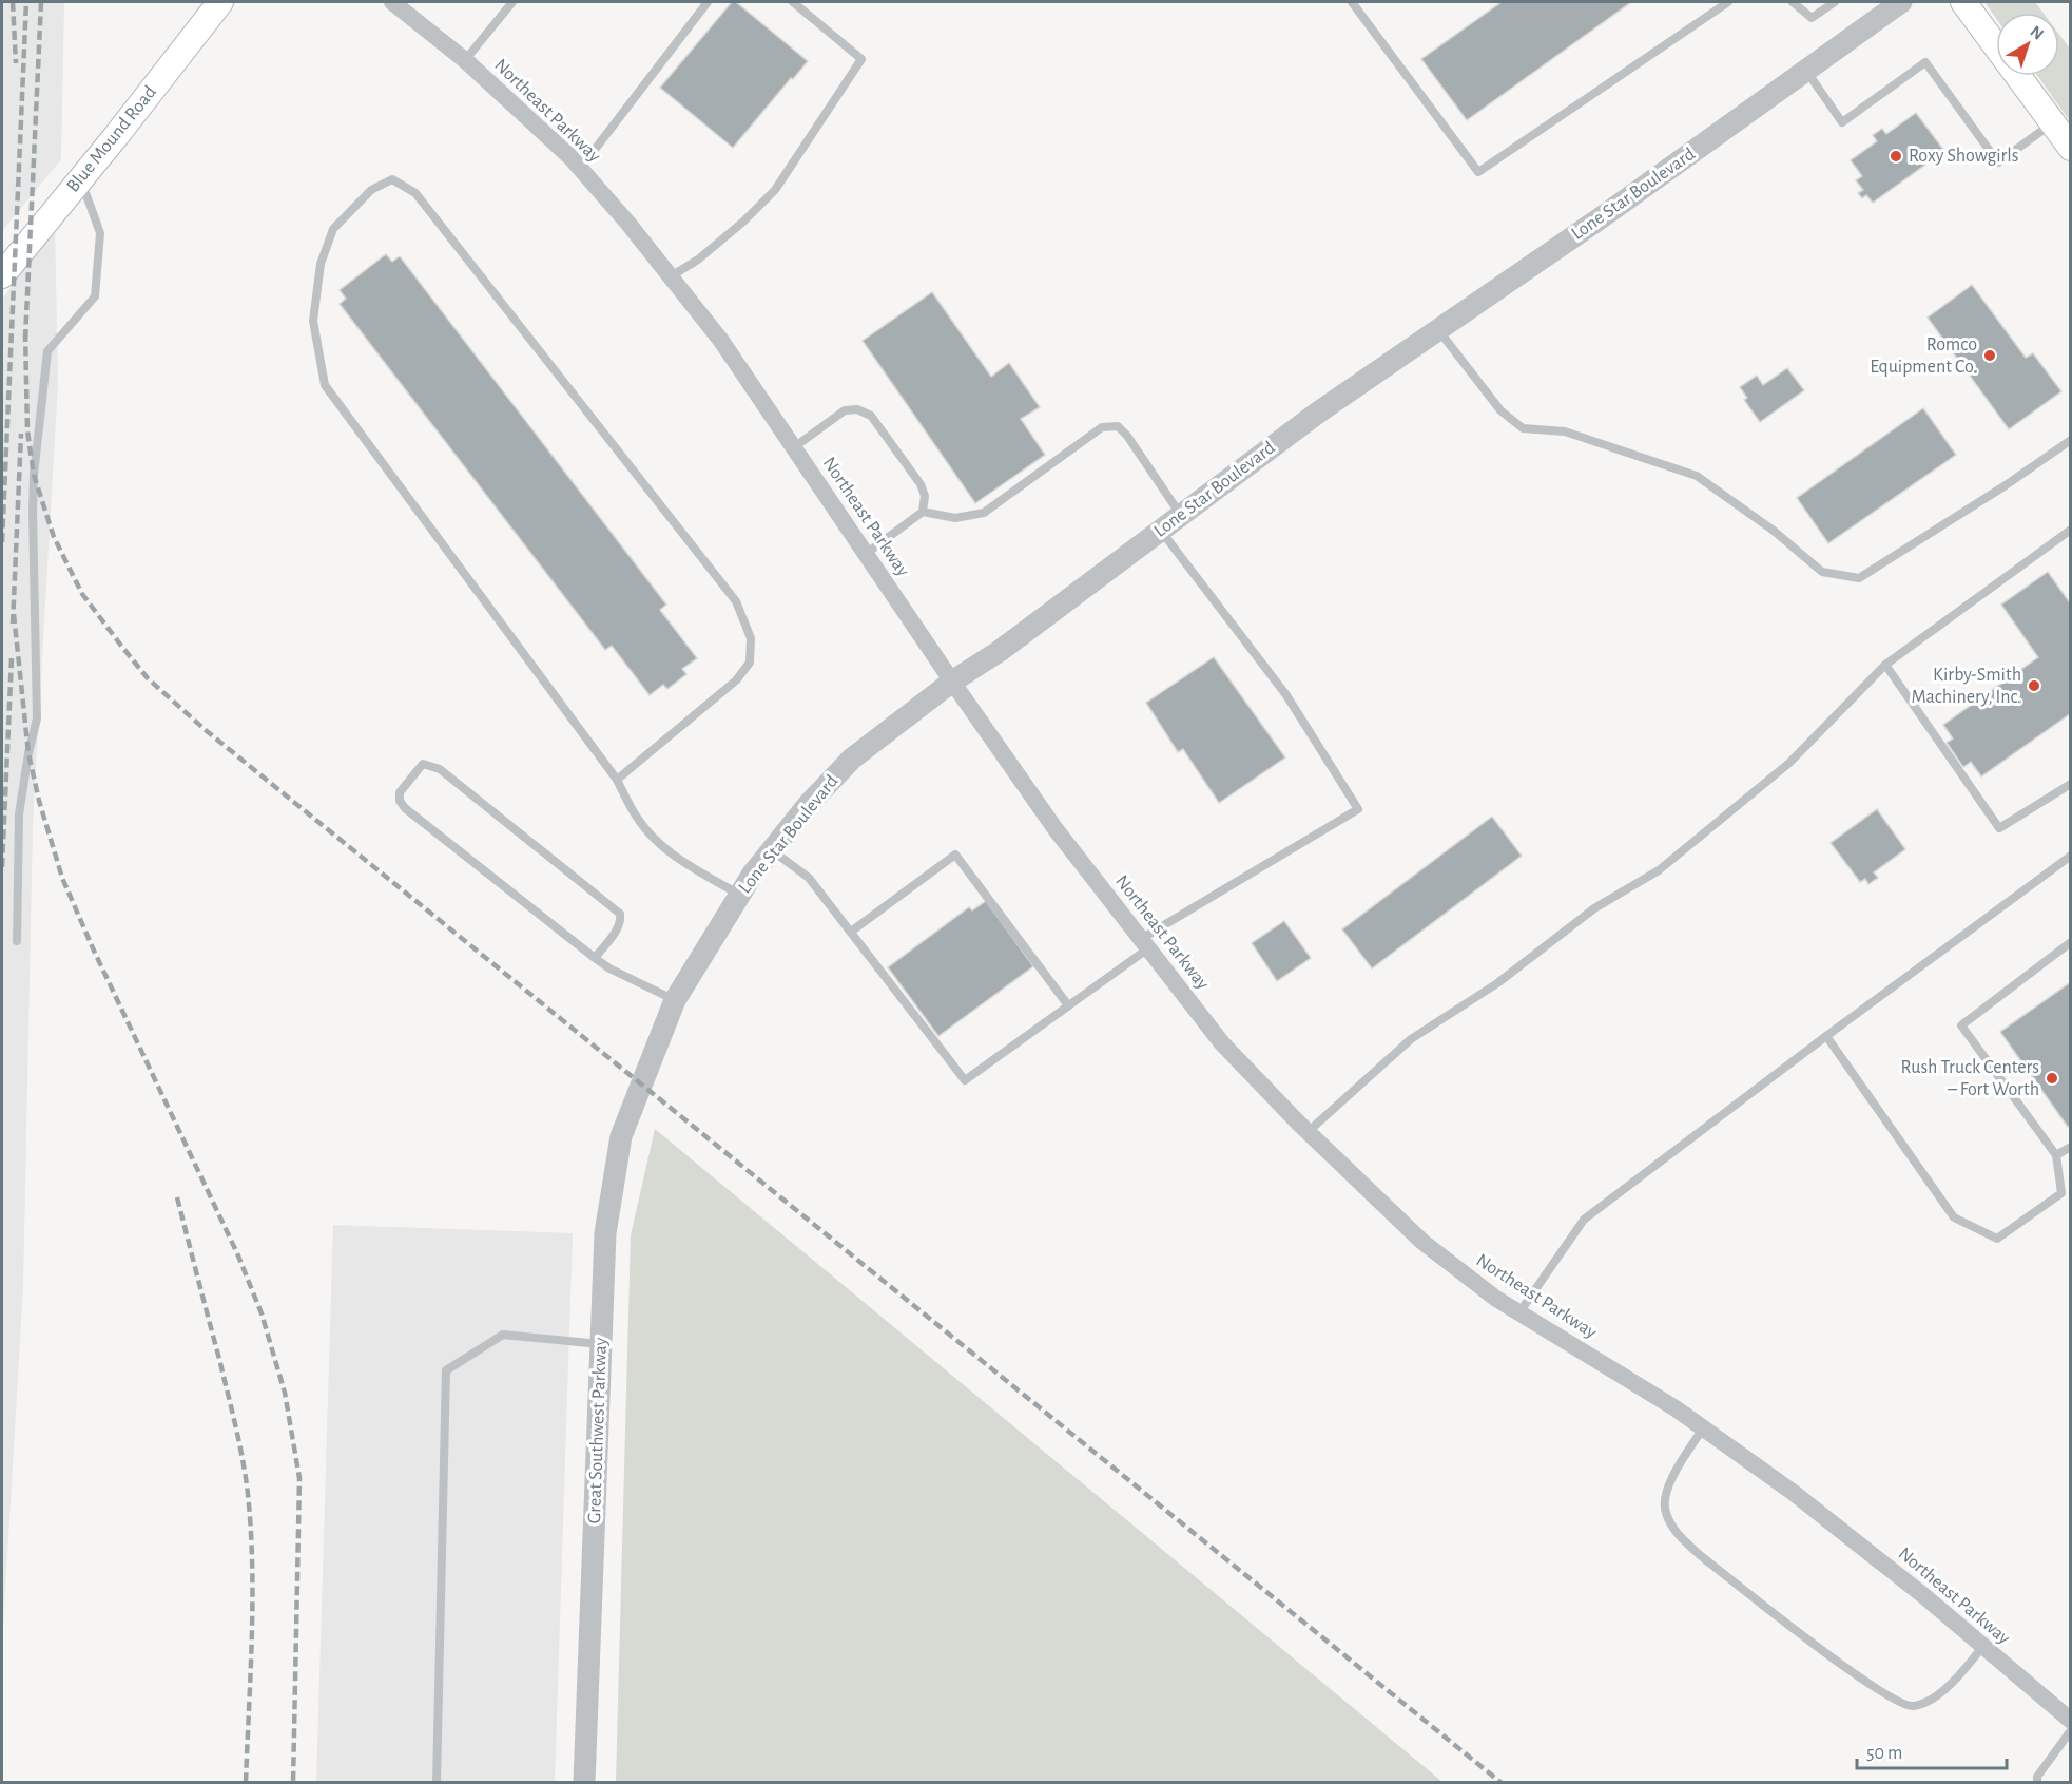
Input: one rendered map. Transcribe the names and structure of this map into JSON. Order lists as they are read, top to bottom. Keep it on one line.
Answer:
{"streets":{"main road":["Blue Mound Road"],"street":["Northeast Parkway","Lone Star Boulevard","Great Southwest Parkway"]},"crossings":[["Northeast Parkway","Lone Star Boulevard"],["Lone Star Boulevard","Great Southwest Parkway"]],"places":["Roxy Showgirls","Romco Equipment Co.","Kirby-Smith Machinery, Inc.","Rush Truck Centers – Fort Worth"],"scale_bar":"50 m","north":"top right"}
